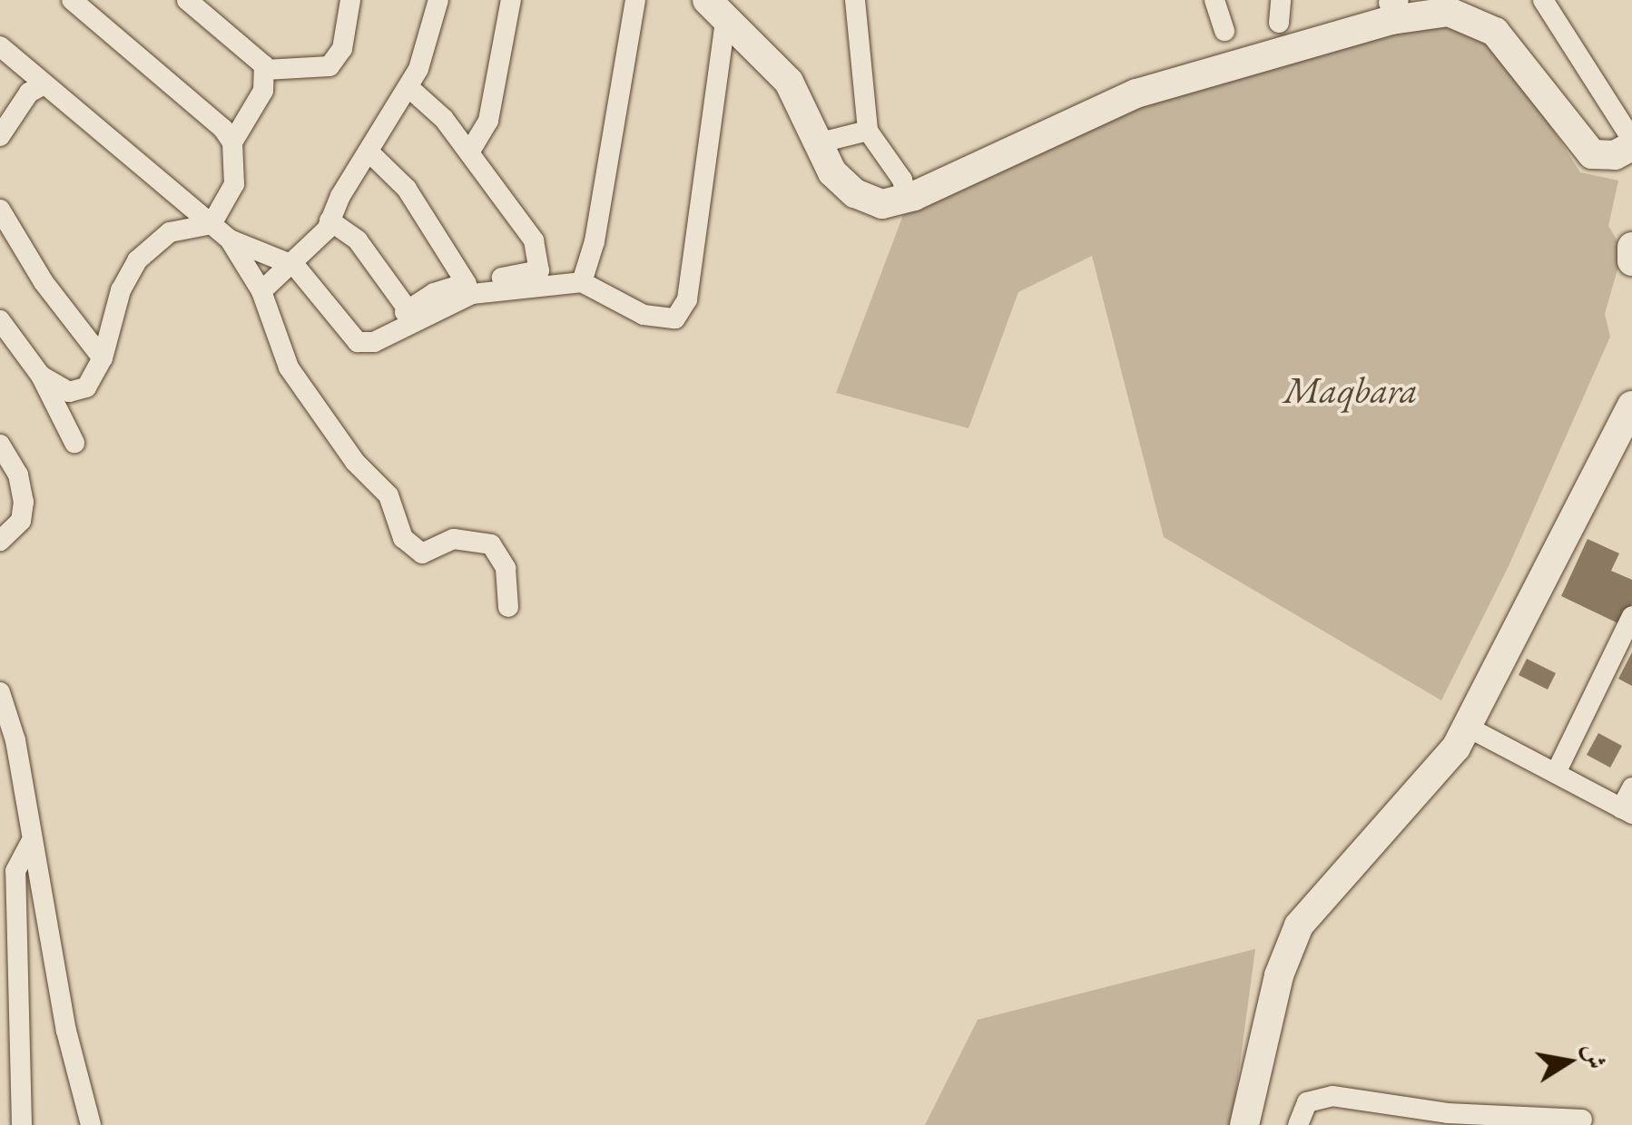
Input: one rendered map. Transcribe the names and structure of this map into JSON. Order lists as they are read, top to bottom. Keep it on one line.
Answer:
{"parks":["Maqbara"],"north":"right"}
